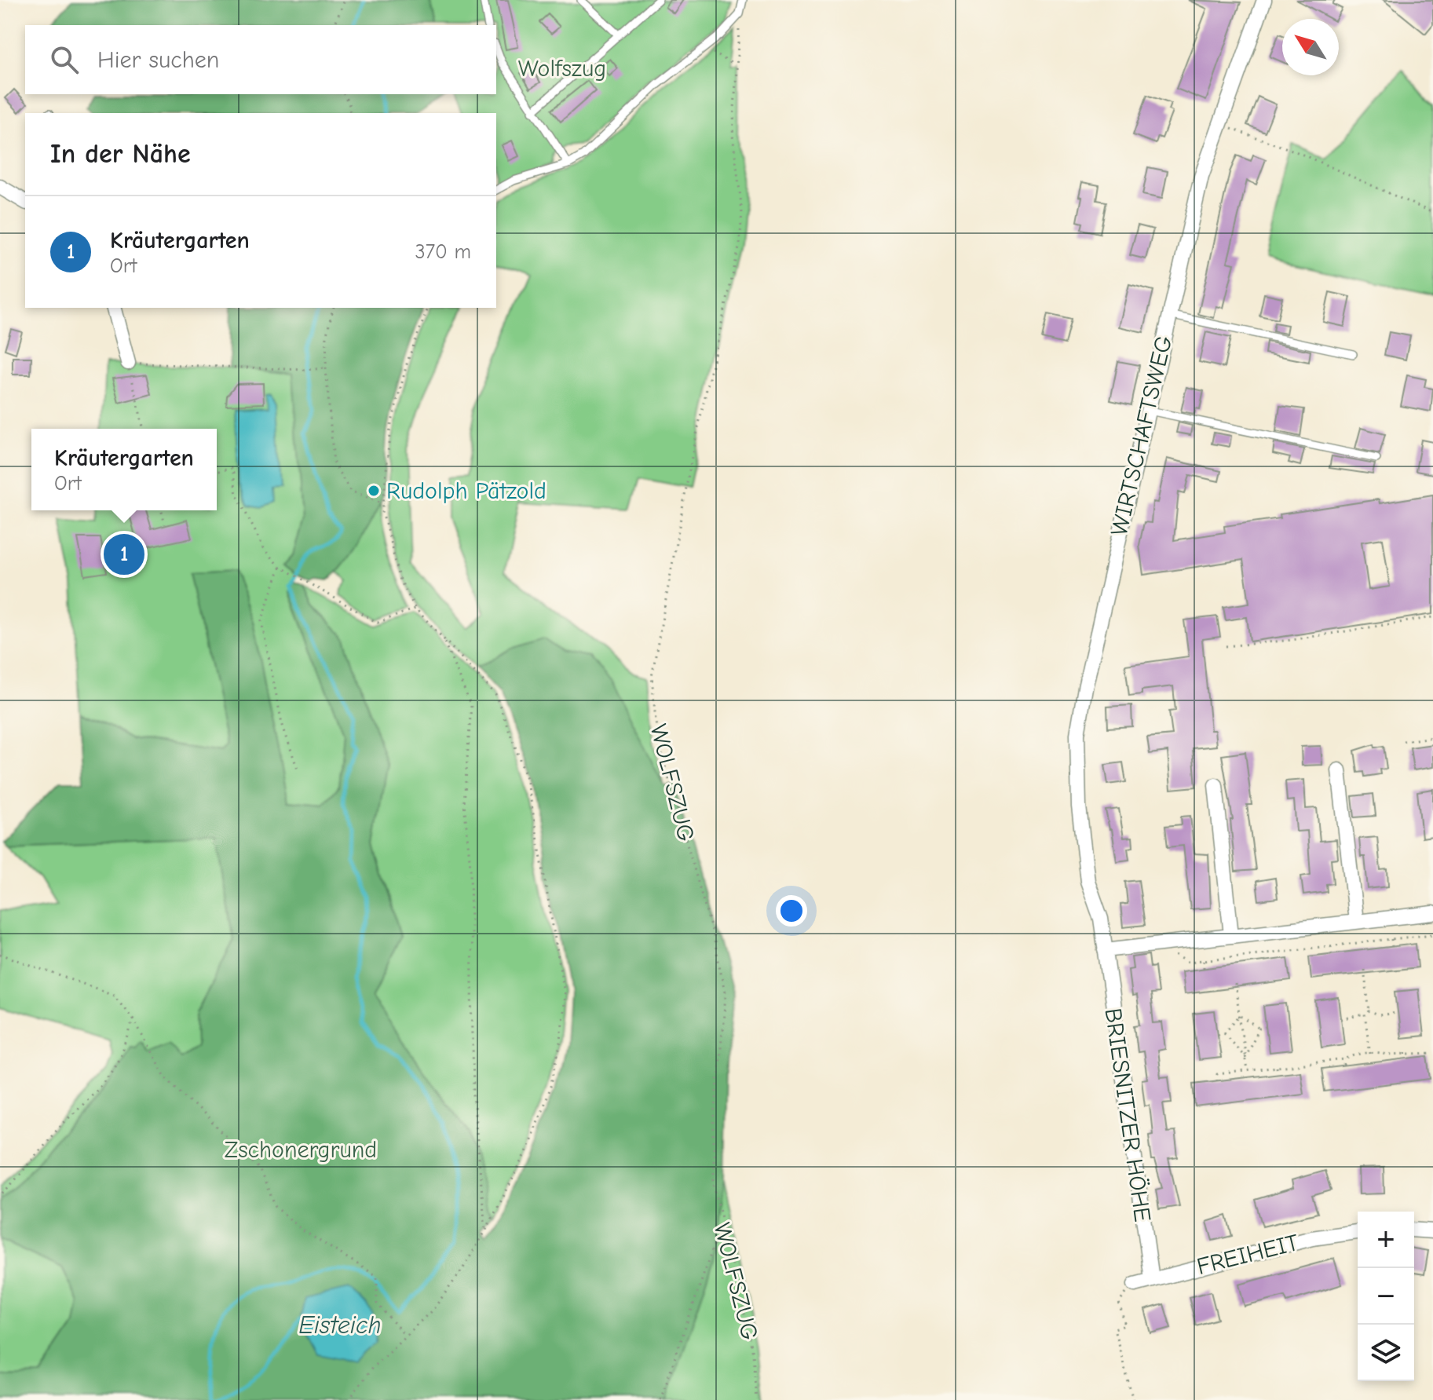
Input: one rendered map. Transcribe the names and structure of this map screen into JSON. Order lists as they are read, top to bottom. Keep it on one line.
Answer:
{"streets":{"street":["WIRTSCHAFTSWEG","BRIESNITZER HÖHE","FREIHEIT"],"path":["WOLFSZUG"]},"crossings":[["WIRTSCHAFTSWEG","BRIESNITZER HÖHE"],["BRIESNITZER HÖHE","FREIHEIT"]],"water":["Eisteich"],"parks":["Wolfszug","Zschonergrund"],"places":["Rudolph Pätzold"],"north":"top left","page":{"search":"Hier suchen","heading":"In der Nähe","list":[{"mark":"1","name":"Kräutergarten","note":"Ort","value":"370 m"}],"popup":["Kräutergarten","Ort"],"pins":"1","map_buttons":["+","−"]}}
